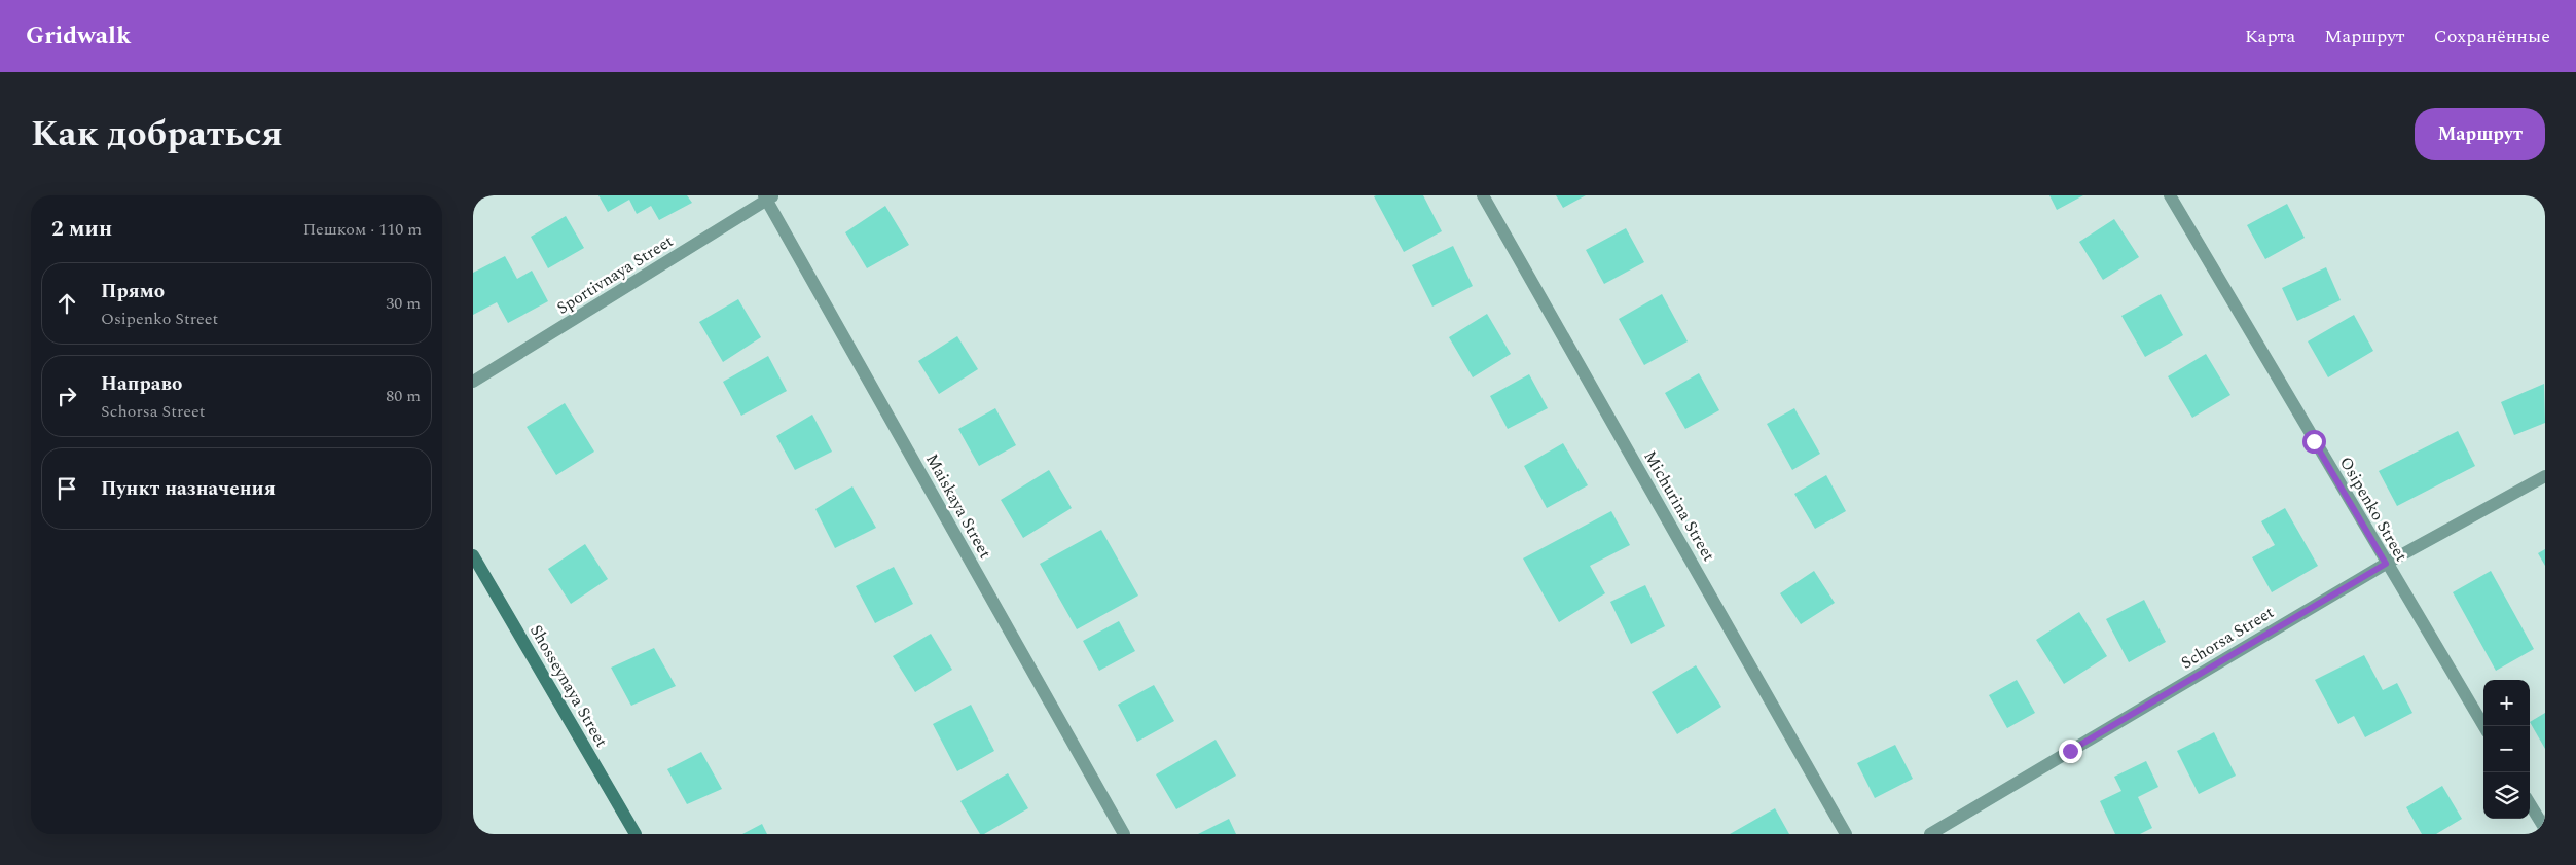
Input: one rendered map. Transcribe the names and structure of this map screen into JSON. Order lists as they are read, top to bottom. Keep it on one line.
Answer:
{"streets":{"main road":["Shosseynaya Street"],"street":["Sportivnaya Street","Maiskaya Street","Michurina Street","Osipenko Street","Schorsa Street"]},"crossings":[["Sportivnaya Street","Maiskaya Street"],["Osipenko Street","Schorsa Street"]],"page":{"header":"Gridwalk","nav":["Карта","Маршрут","Сохранённые"],"title":"Как добраться","buttons":"Маршрут","heading":["2 мин","Пешком · 110 m"],"list":[["Прямо","Osipenko Street","30 m"],["Направо","Schorsa Street","80 m"],"Пункт назначения"],"map_buttons":["+","−"]}}
